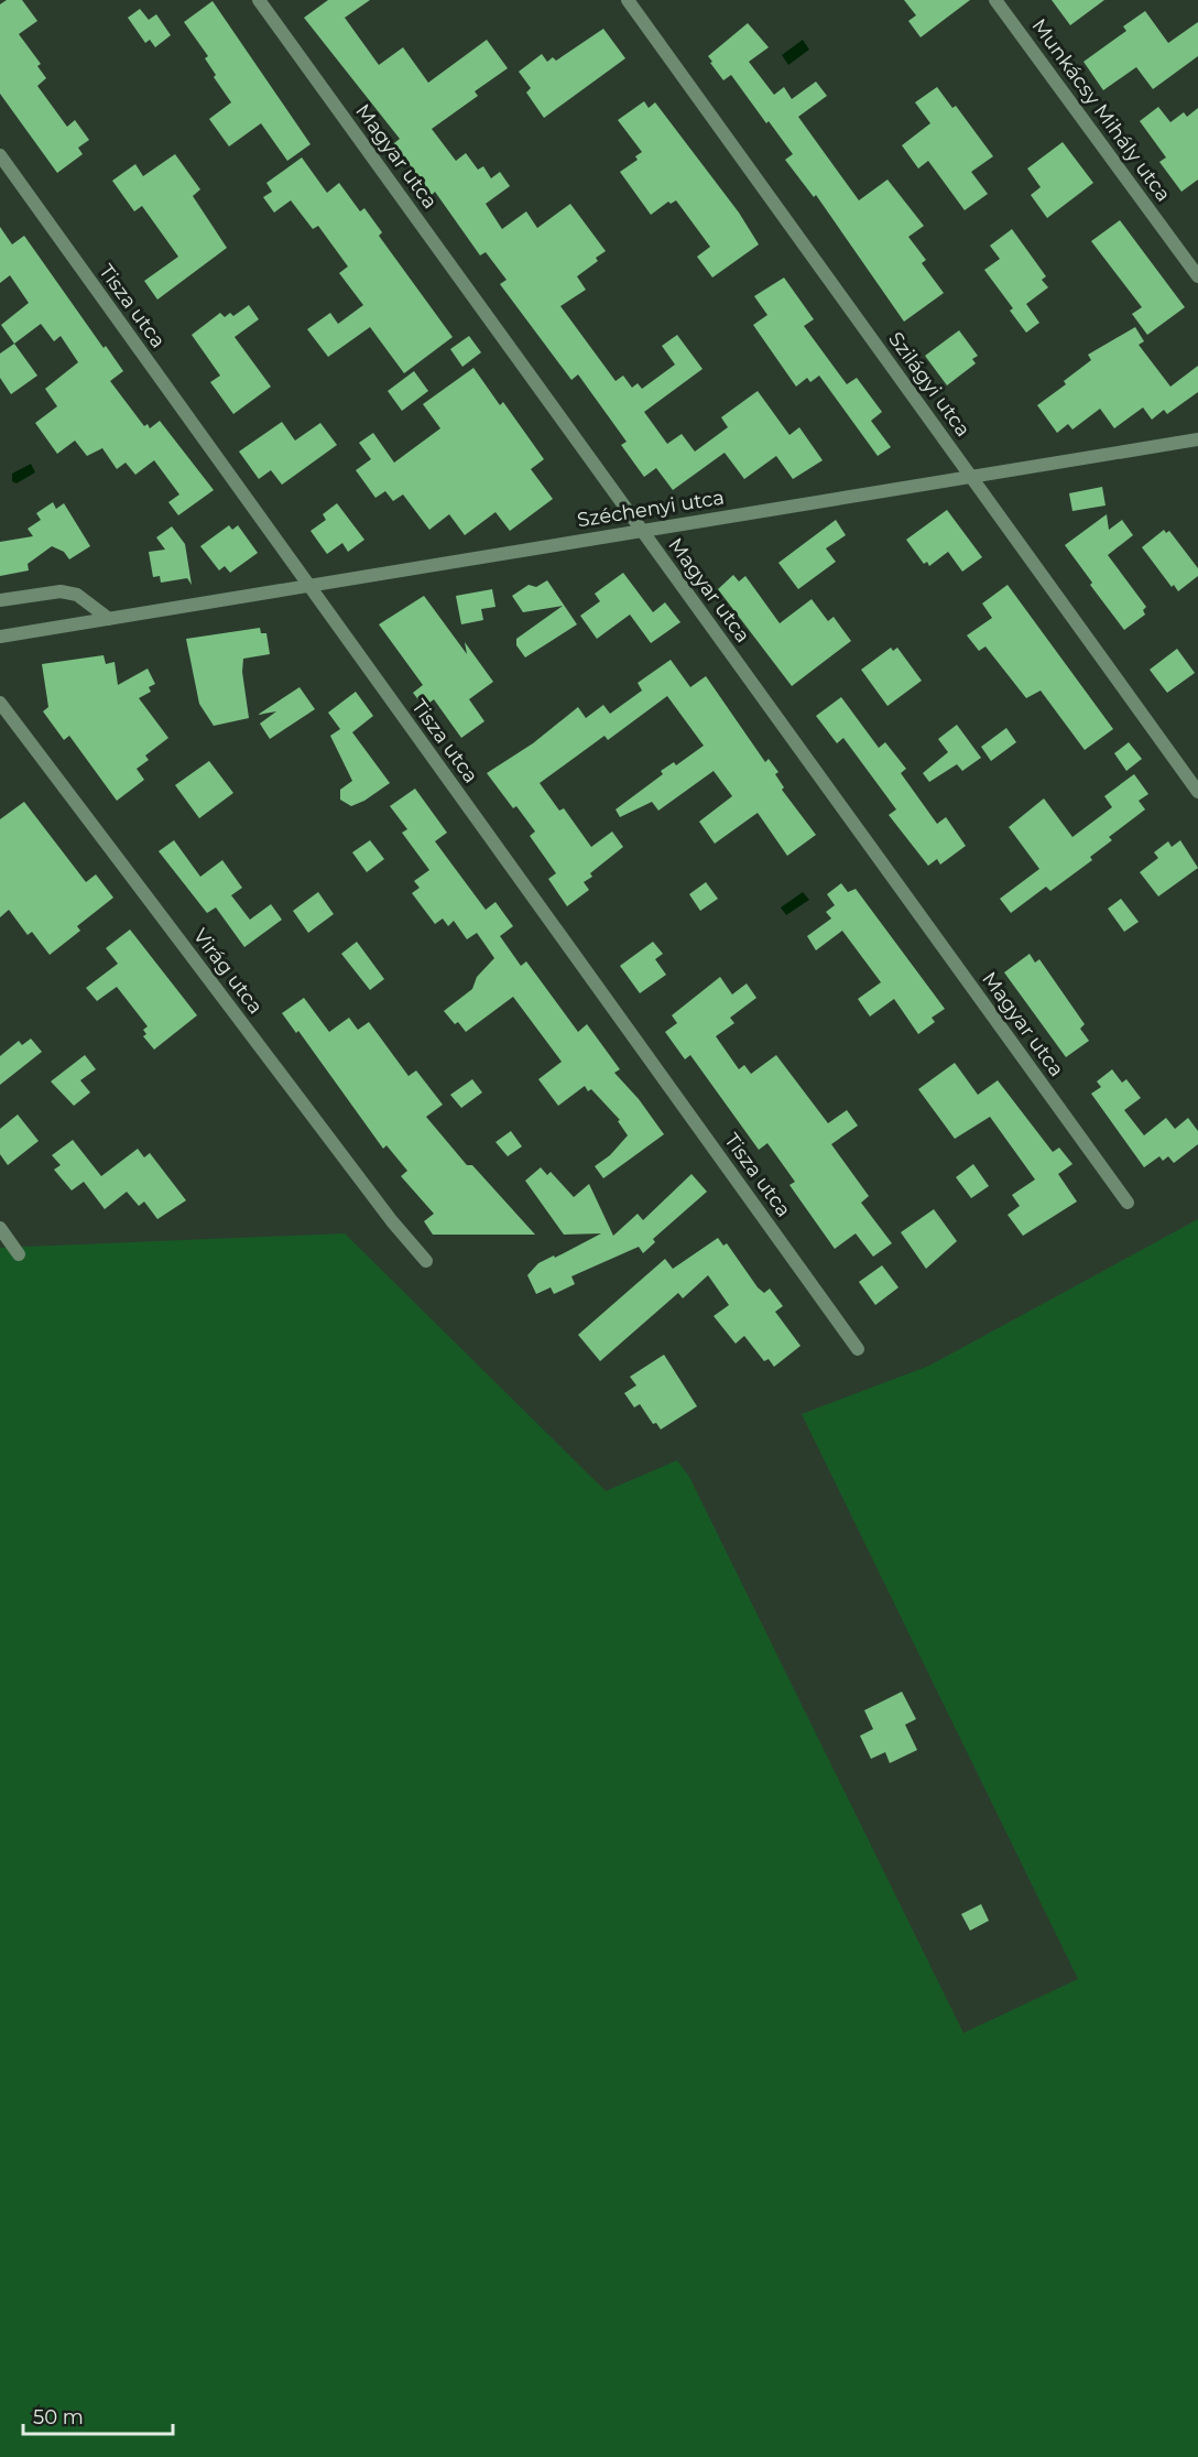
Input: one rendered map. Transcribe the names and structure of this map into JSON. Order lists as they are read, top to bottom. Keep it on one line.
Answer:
{"streets":{"street":["Munkácsy Mihály utca","Magyar utca","Tisza utca","Szilágyi utca","Széchenyi utca","Virág utca"]},"crossings":[["Magyar utca","Széchenyi utca"],["Tisza utca","Széchenyi utca"],["Szilágyi utca","Széchenyi utca"]],"scale_bar":"50 m"}
